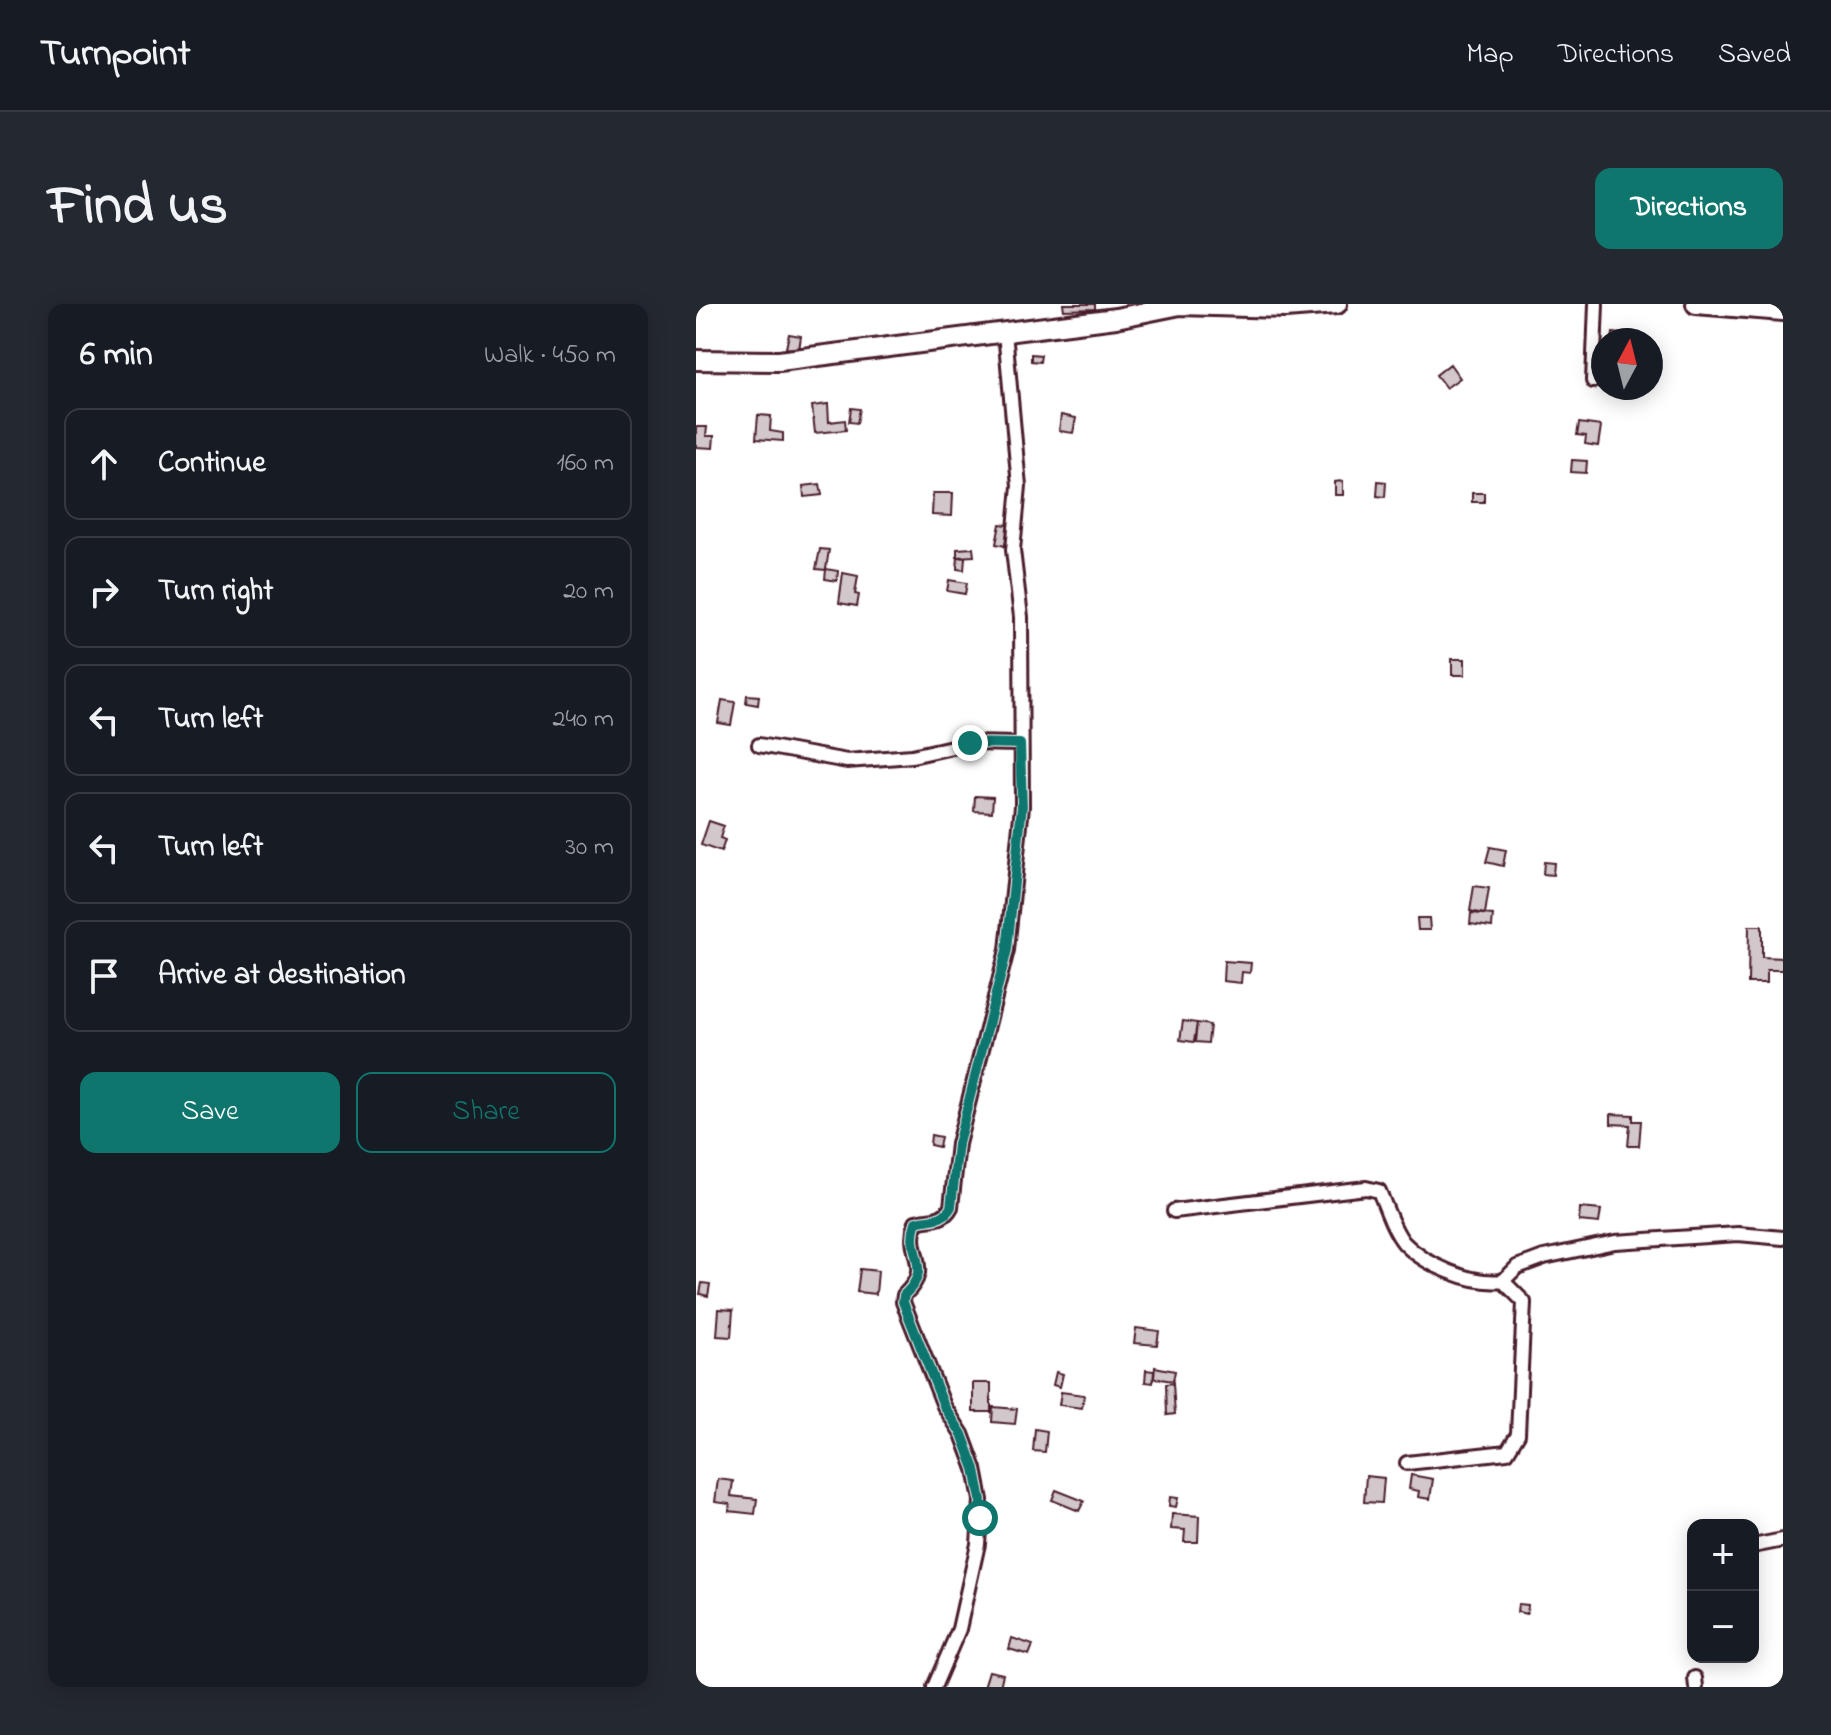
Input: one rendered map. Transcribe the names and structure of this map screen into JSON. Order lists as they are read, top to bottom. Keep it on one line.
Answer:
{"north":"top","page":{"header":"Turnpoint","nav":["Map","Directions","Saved"],"title":"Find us","buttons":["Directions",["Save","Share"]],"heading":["6 min","Walk · 450 m"],"list":[["Continue","160 m"],["Turn right","20 m"],["Turn left","240 m"],["Turn left","30 m"],"Arrive at destination"],"map_buttons":["+","−"]}}
